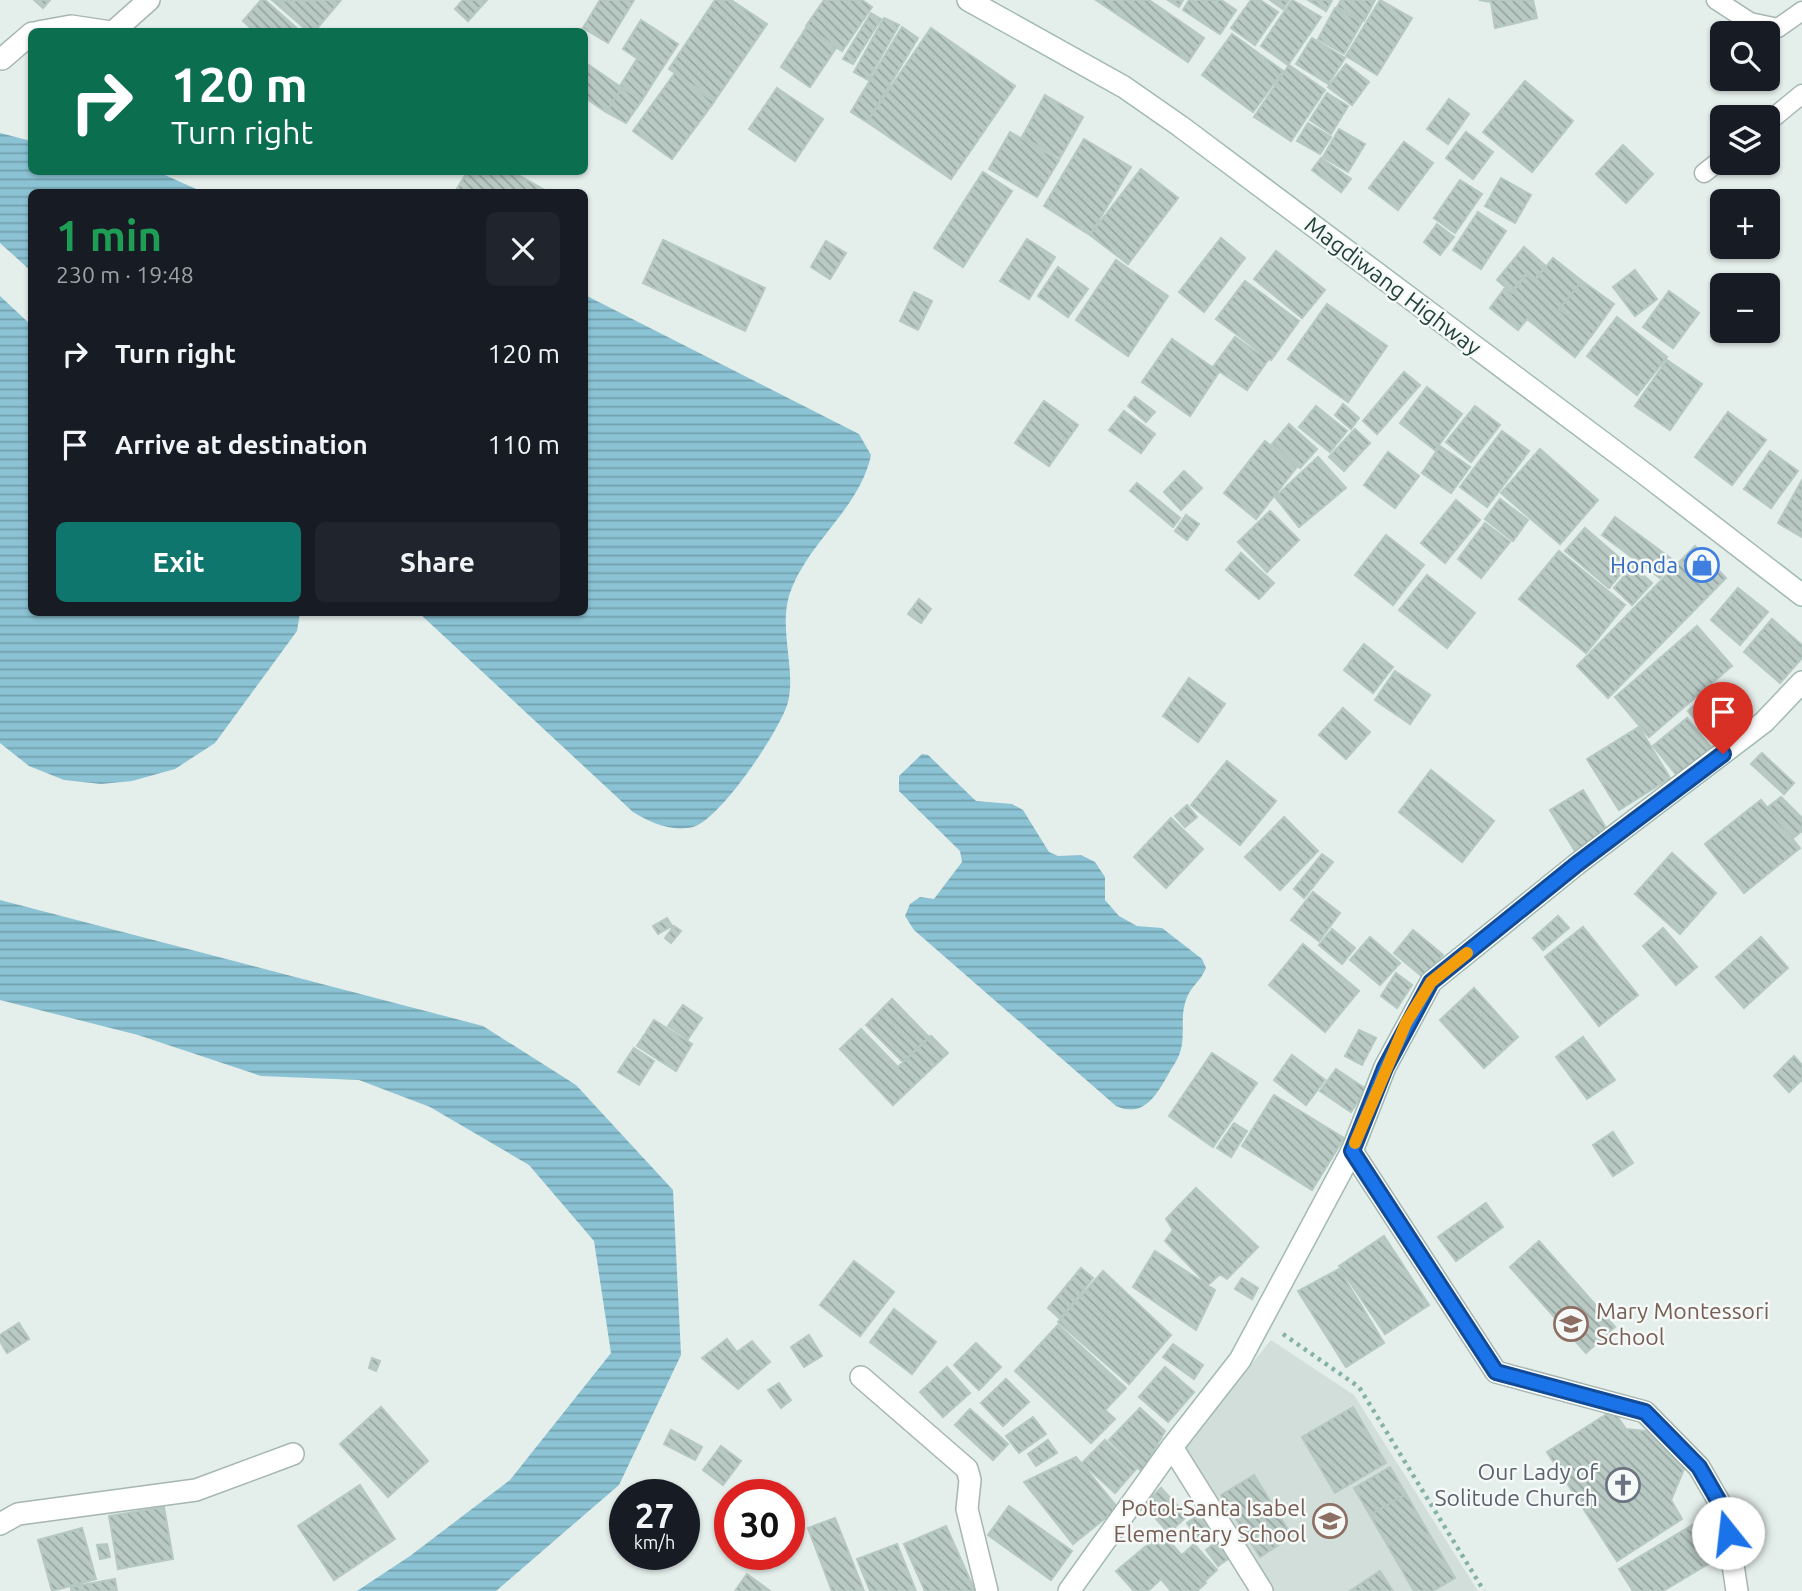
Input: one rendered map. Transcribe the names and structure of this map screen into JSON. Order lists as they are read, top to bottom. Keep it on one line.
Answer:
{"streets":{"street":["Magdiwang Highway"]},"places":{"shop":["Honda"],"school or university":["Mary Montessori School","Potol-Santa Isabel Elementary School"],"church":["Our Lady of Solitude Church"]},"page":{"map_buttons":["+","−"],"turn":["120 m","Turn right"],"heading":["1 min","230 m · 19:48"],"list":[{"name":"Turn right","value":"120 m"},{"name":"Arrive at destination","value":"110 m"}],"buttons":["Exit","Share"],"speed":"27 km/h","limit":"30"}}
